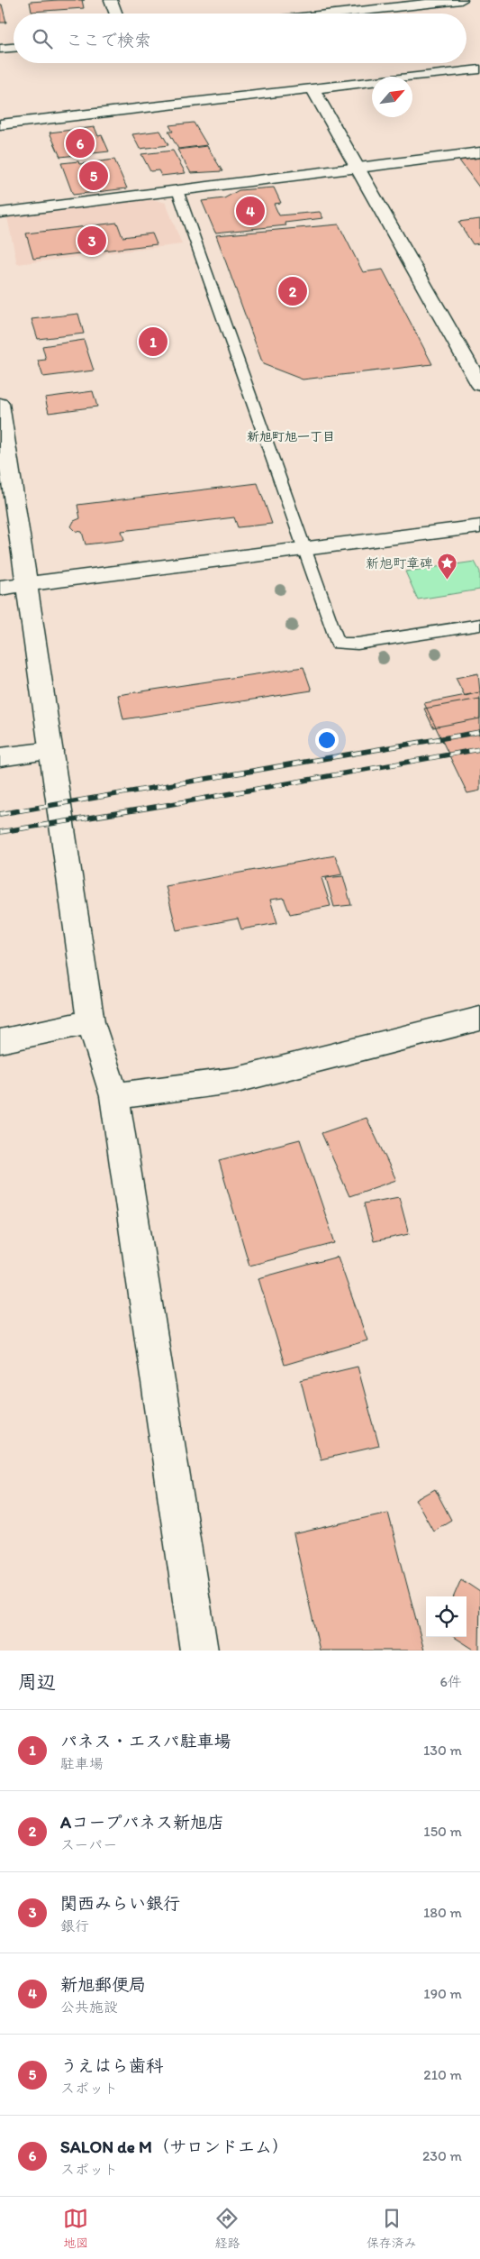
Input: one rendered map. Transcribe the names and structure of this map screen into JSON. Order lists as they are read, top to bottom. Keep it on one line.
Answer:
{"districts":["新旭町旭一丁目"],"places":{"place":["新旭町章碑"]},"north":"top right","page":{"search":"ここで検索","pins":["6","5","4","3","2","1"],"heading":["周辺","6件"],"list":[{"mark":"1","name":"パネス・エスパ駐車場","note":"駐車場","value":"130 m"},{"mark":"2","name":"Aコープパネス新旭店","note":"スーパー","value":"150 m"},{"mark":"3","name":"関西みらい銀行","note":"銀行","value":"180 m"},{"mark":"4","name":"新旭郵便局","note":"公共施設","value":"190 m"},{"mark":"5","name":"うえはら歯科","note":"スポット","value":"210 m"},{"mark":"6","name":"SALON de M（サロンドエム）","note":"スポット","value":"230 m"}],"nav":["地図","経路","保存済み"]}}
